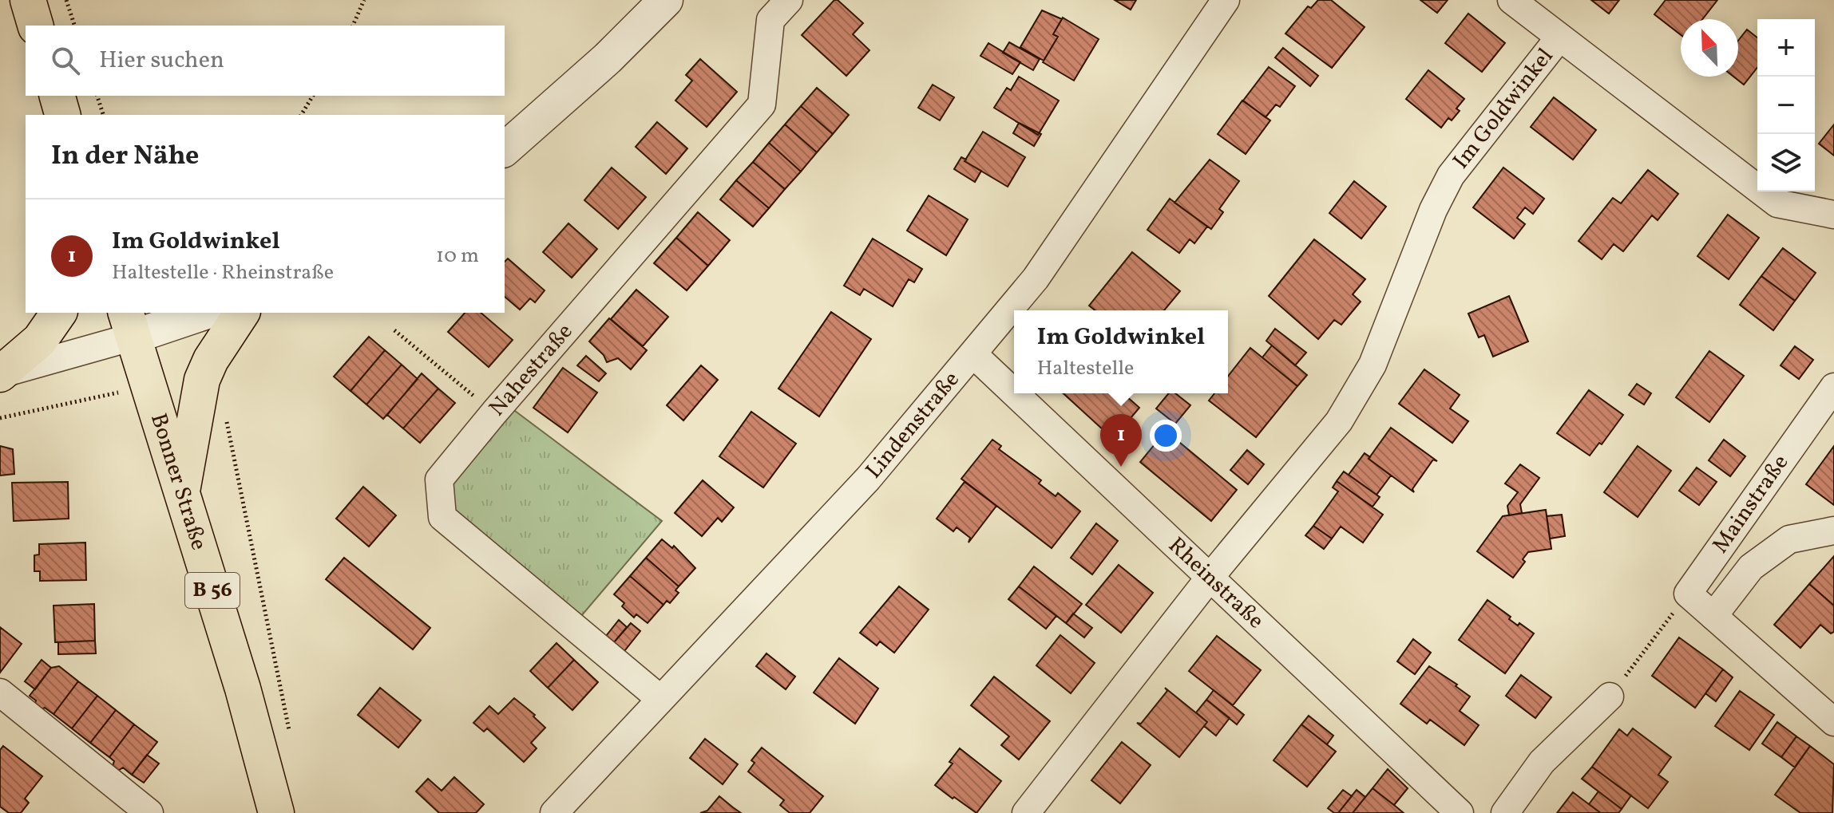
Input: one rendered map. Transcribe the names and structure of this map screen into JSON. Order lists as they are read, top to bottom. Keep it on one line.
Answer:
{"streets":{"main road":["Bonner Straße","B 56"],"street":["Im Goldwinkel","Nahestraße","Lindenstraße","Mainstraße","Rheinstraße"]},"crossings":[["Im Goldwinkel","Rheinstraße"],["Nahestraße","Lindenstraße"],["Lindenstraße","Rheinstraße"]],"north":"top left","page":{"map_buttons":["+","−"],"search":"Hier suchen","heading":"In der Nähe","list":[{"mark":"1","name":"Im Goldwinkel","note":"Haltestelle · Rheinstraße","value":"10 m"}],"popup":["Im Goldwinkel","Haltestelle"],"pins":"1"}}
